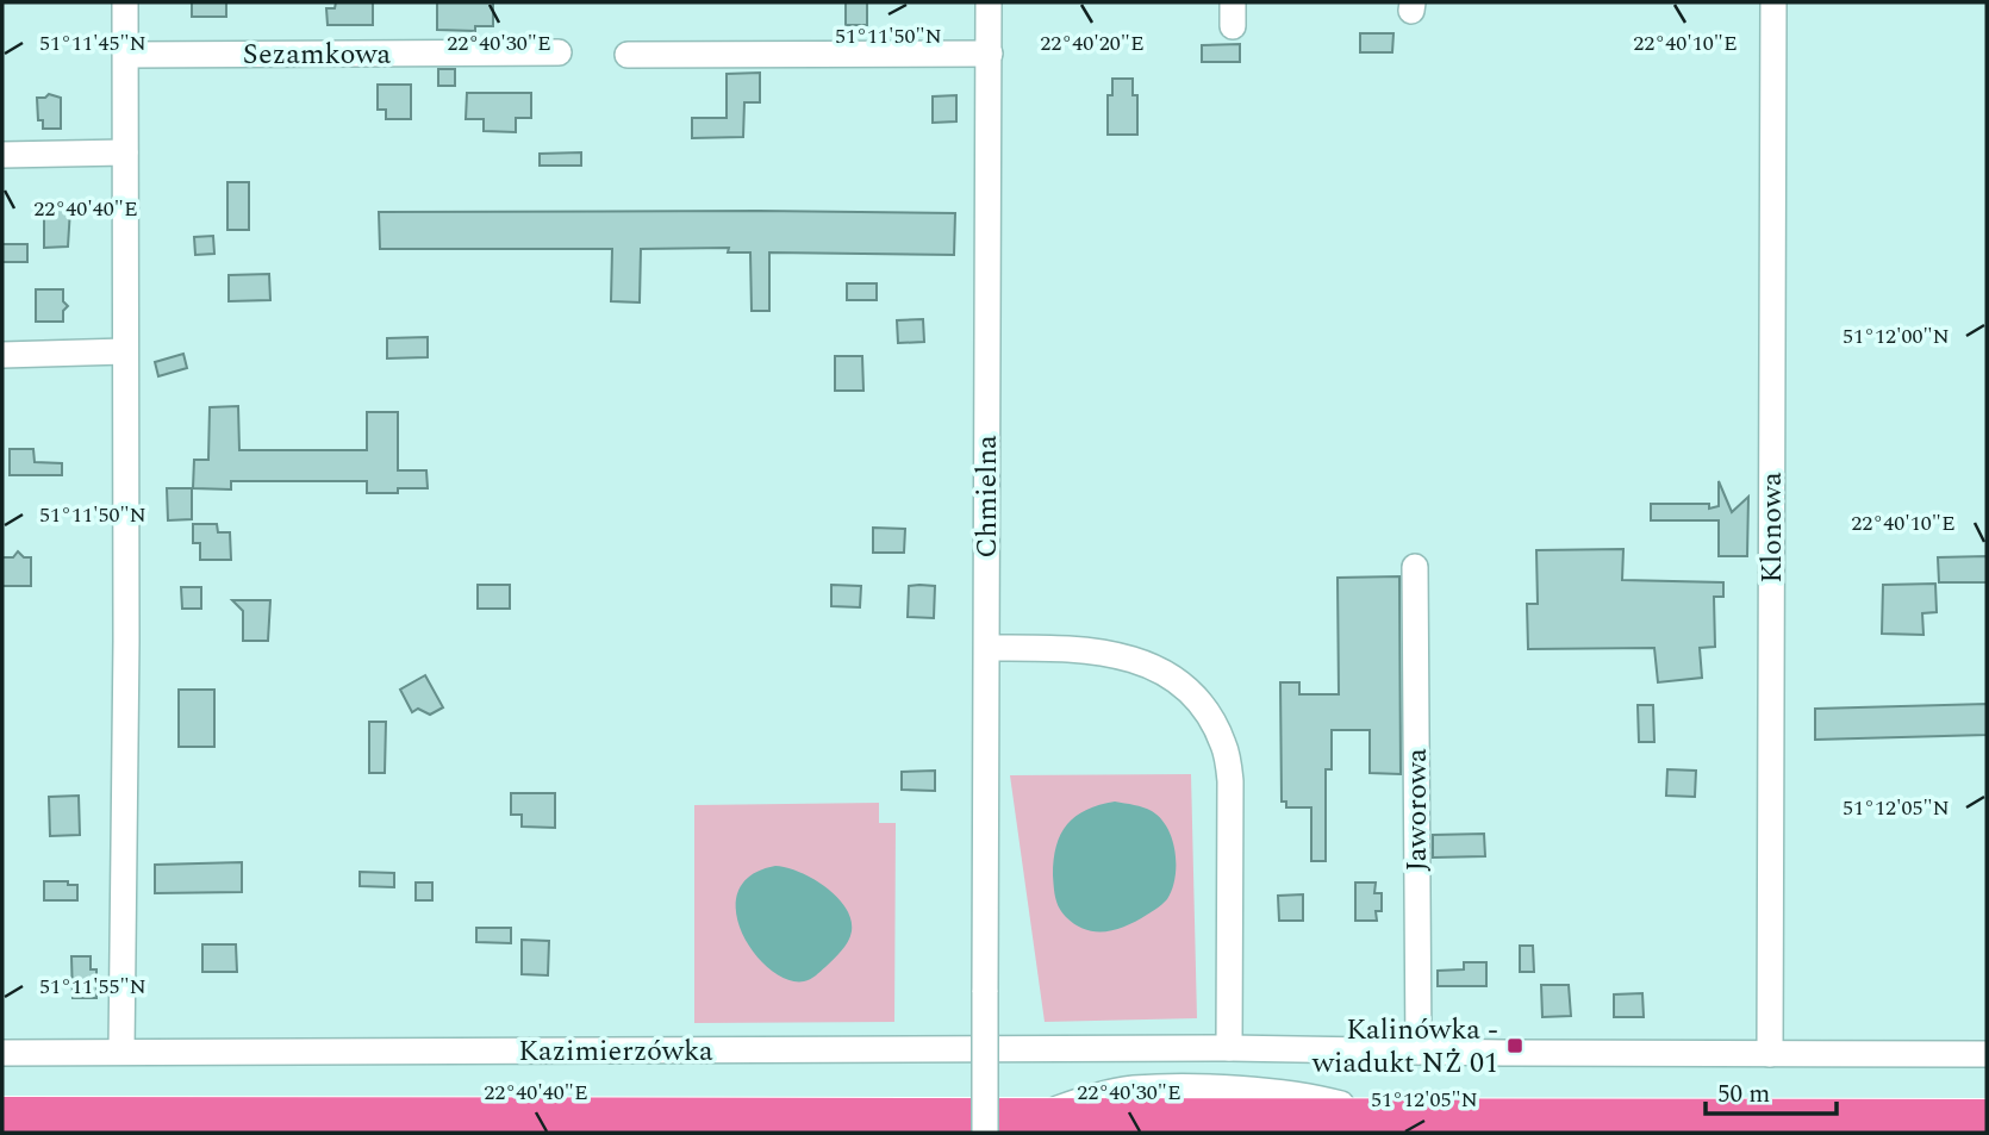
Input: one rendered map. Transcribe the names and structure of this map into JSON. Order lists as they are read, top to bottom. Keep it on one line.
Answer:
{"streets":{"street":["Sezamkowa","Chmielna","Klonowa","Jaworowa","Kazimierzówka"]},"crossings":[["Klonowa","Kazimierzówka"],["Jaworowa","Kazimierzówka"]],"places":{"transit":["Kalinówka - wiadukt NŻ 01"]},"scale_bar":"50 m","coordinates":["51°11'50\"N","51°11'45\"N","22°40'30\"E","22°40'20\"E","22°40'10\"E","22°40'40\"E","51°12'00\"N","51°12'05\"N","51°11'55\"N"]}
